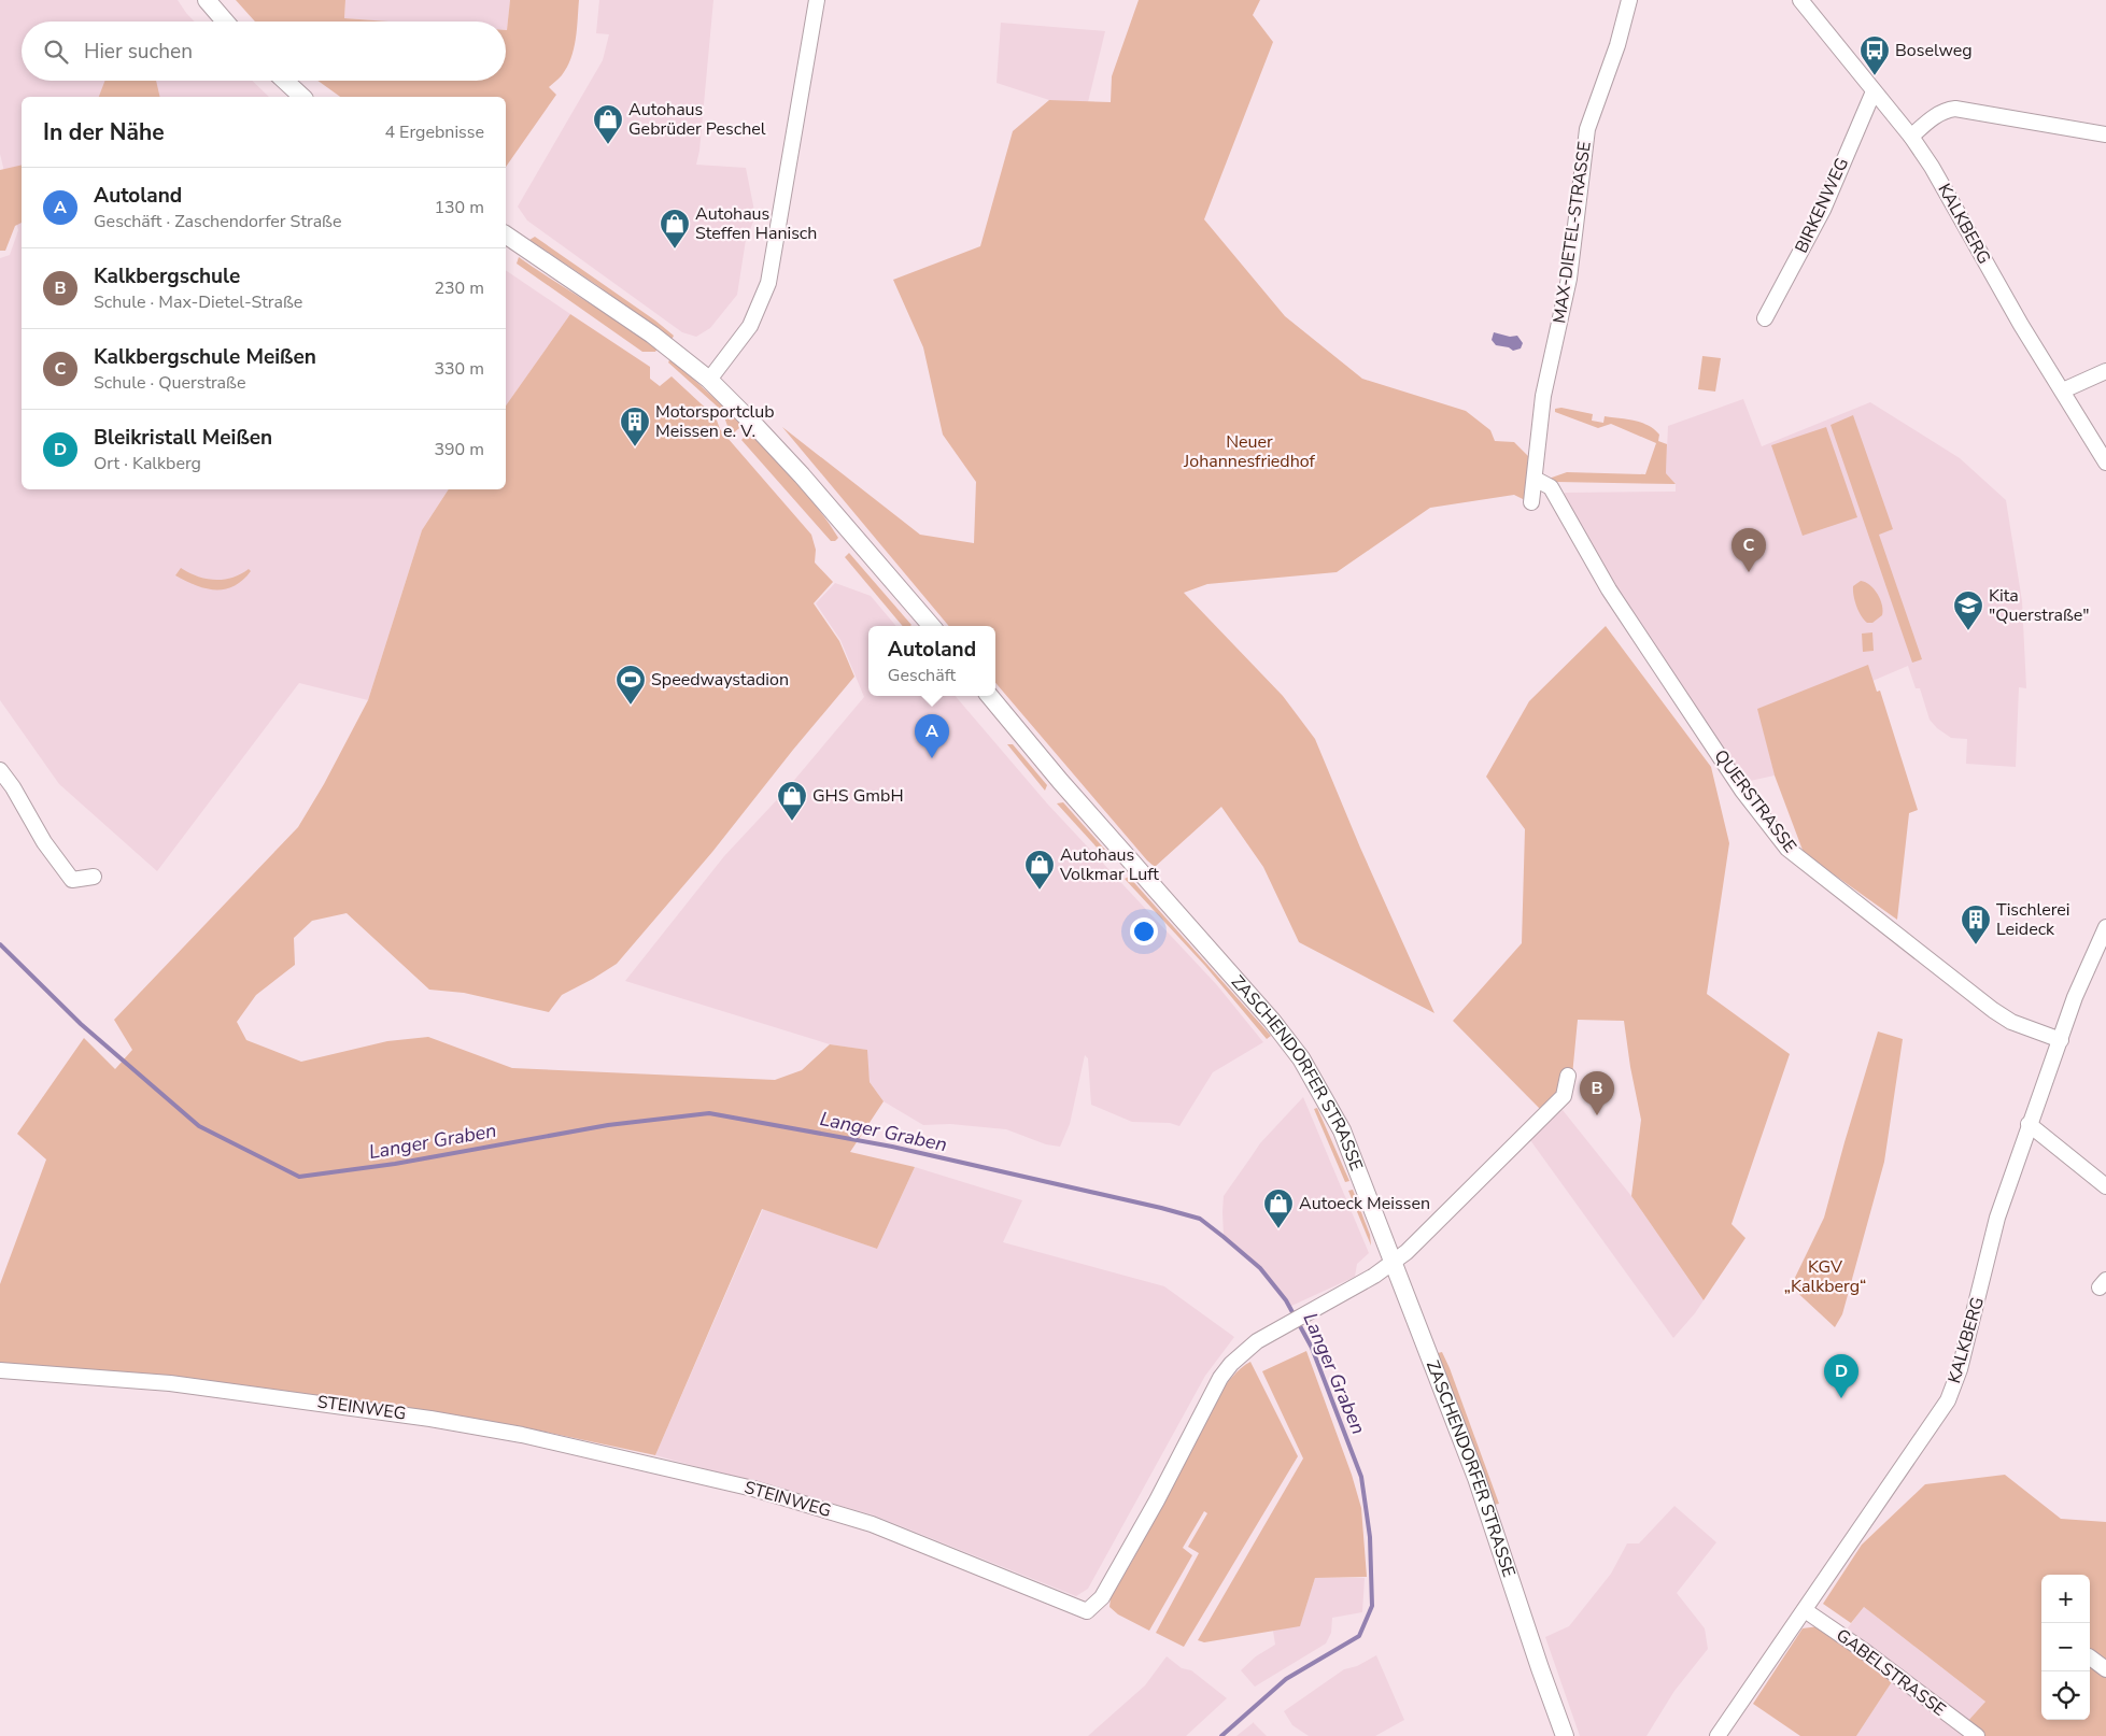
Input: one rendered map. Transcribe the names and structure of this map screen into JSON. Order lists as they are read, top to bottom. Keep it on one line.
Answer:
{"streets":{"street":["BIRKENWEG","KALKBERG","MAX-DIETEL-STRASSE","QUERSTRASSE","ZASCHENDORFER STRASSE","STEINWEG","GABELSTRASSE"]},"crossings":[["BIRKENWEG","KALKBERG"],["KALKBERG","QUERSTRASSE"],["KALKBERG","GABELSTRASSE"],["MAX-DIETEL-STRASSE","QUERSTRASSE"],["ZASCHENDORFER STRASSE","STEINWEG"]],"water":["Langer Graben"],"parks":["Neuer Johannesfriedhof","KGV „Kalkberg“"],"places":{"bus stop":["Boselweg"],"shop":["Autohaus Gebrüder Peschel","Autohaus Steffen Hanisch","GHS GmbH","Autohaus Volkmar Luft","Autoeck Meissen"],"building":["Motorsportclub Meissen e. V.","Tischlerei Leideck"],"school or university":["Kita \"Querstraße\""],"sports":["Speedwaystadion"]},"page":{"search":"Hier suchen","heading":["In der Nähe","4 Ergebnisse"],"list":[{"mark":"A","name":"Autoland","note":"Geschäft · Zaschendorfer Straße","value":"130 m"},{"mark":"B","name":"Kalkbergschule","note":"Schule · Max-Dietel-Straße","value":"230 m"},{"mark":"C","name":"Kalkbergschule Meißen","note":"Schule · Querstraße","value":"330 m"},{"mark":"D","name":"Bleikristall Meißen","note":"Ort · Kalkberg","value":"390 m"}],"pins":["C","A","B","D"],"popup":["Autoland","Geschäft"],"map_buttons":["+","−"]}}
